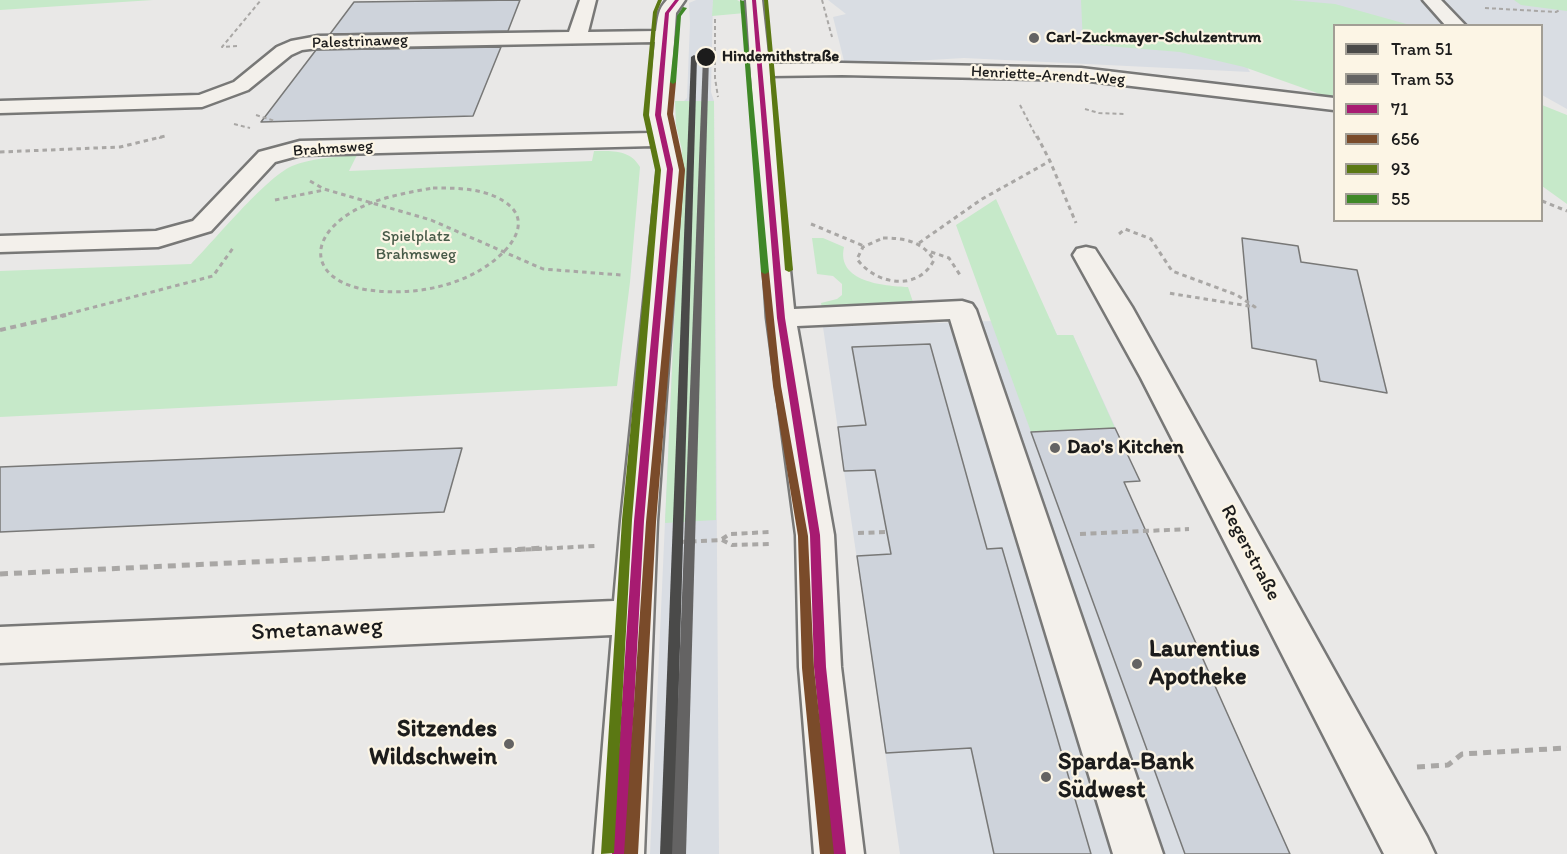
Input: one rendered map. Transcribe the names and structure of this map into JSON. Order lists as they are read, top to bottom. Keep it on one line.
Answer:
{"streets":{"street":["Palestrinaweg","Henriette-Arendt-Weg","Brahmsweg","Regerstraße","Smetanaweg"]},"parks":["Spielplatz Brahmsweg"],"places":["Carl-Zuckmayer-Schulzentrum","Hindemithstraße","Dao's Kitchen","Laurentius Apotheke","Sitzendes Wildschwein","Sparda-Bank Südwest"],"lines":["transit line 71","transit line 93","transit line 55","tram line 51","tram line 53","transit line 656"],"legend":["Tram 51","Tram 53","71","656","93","55"]}
